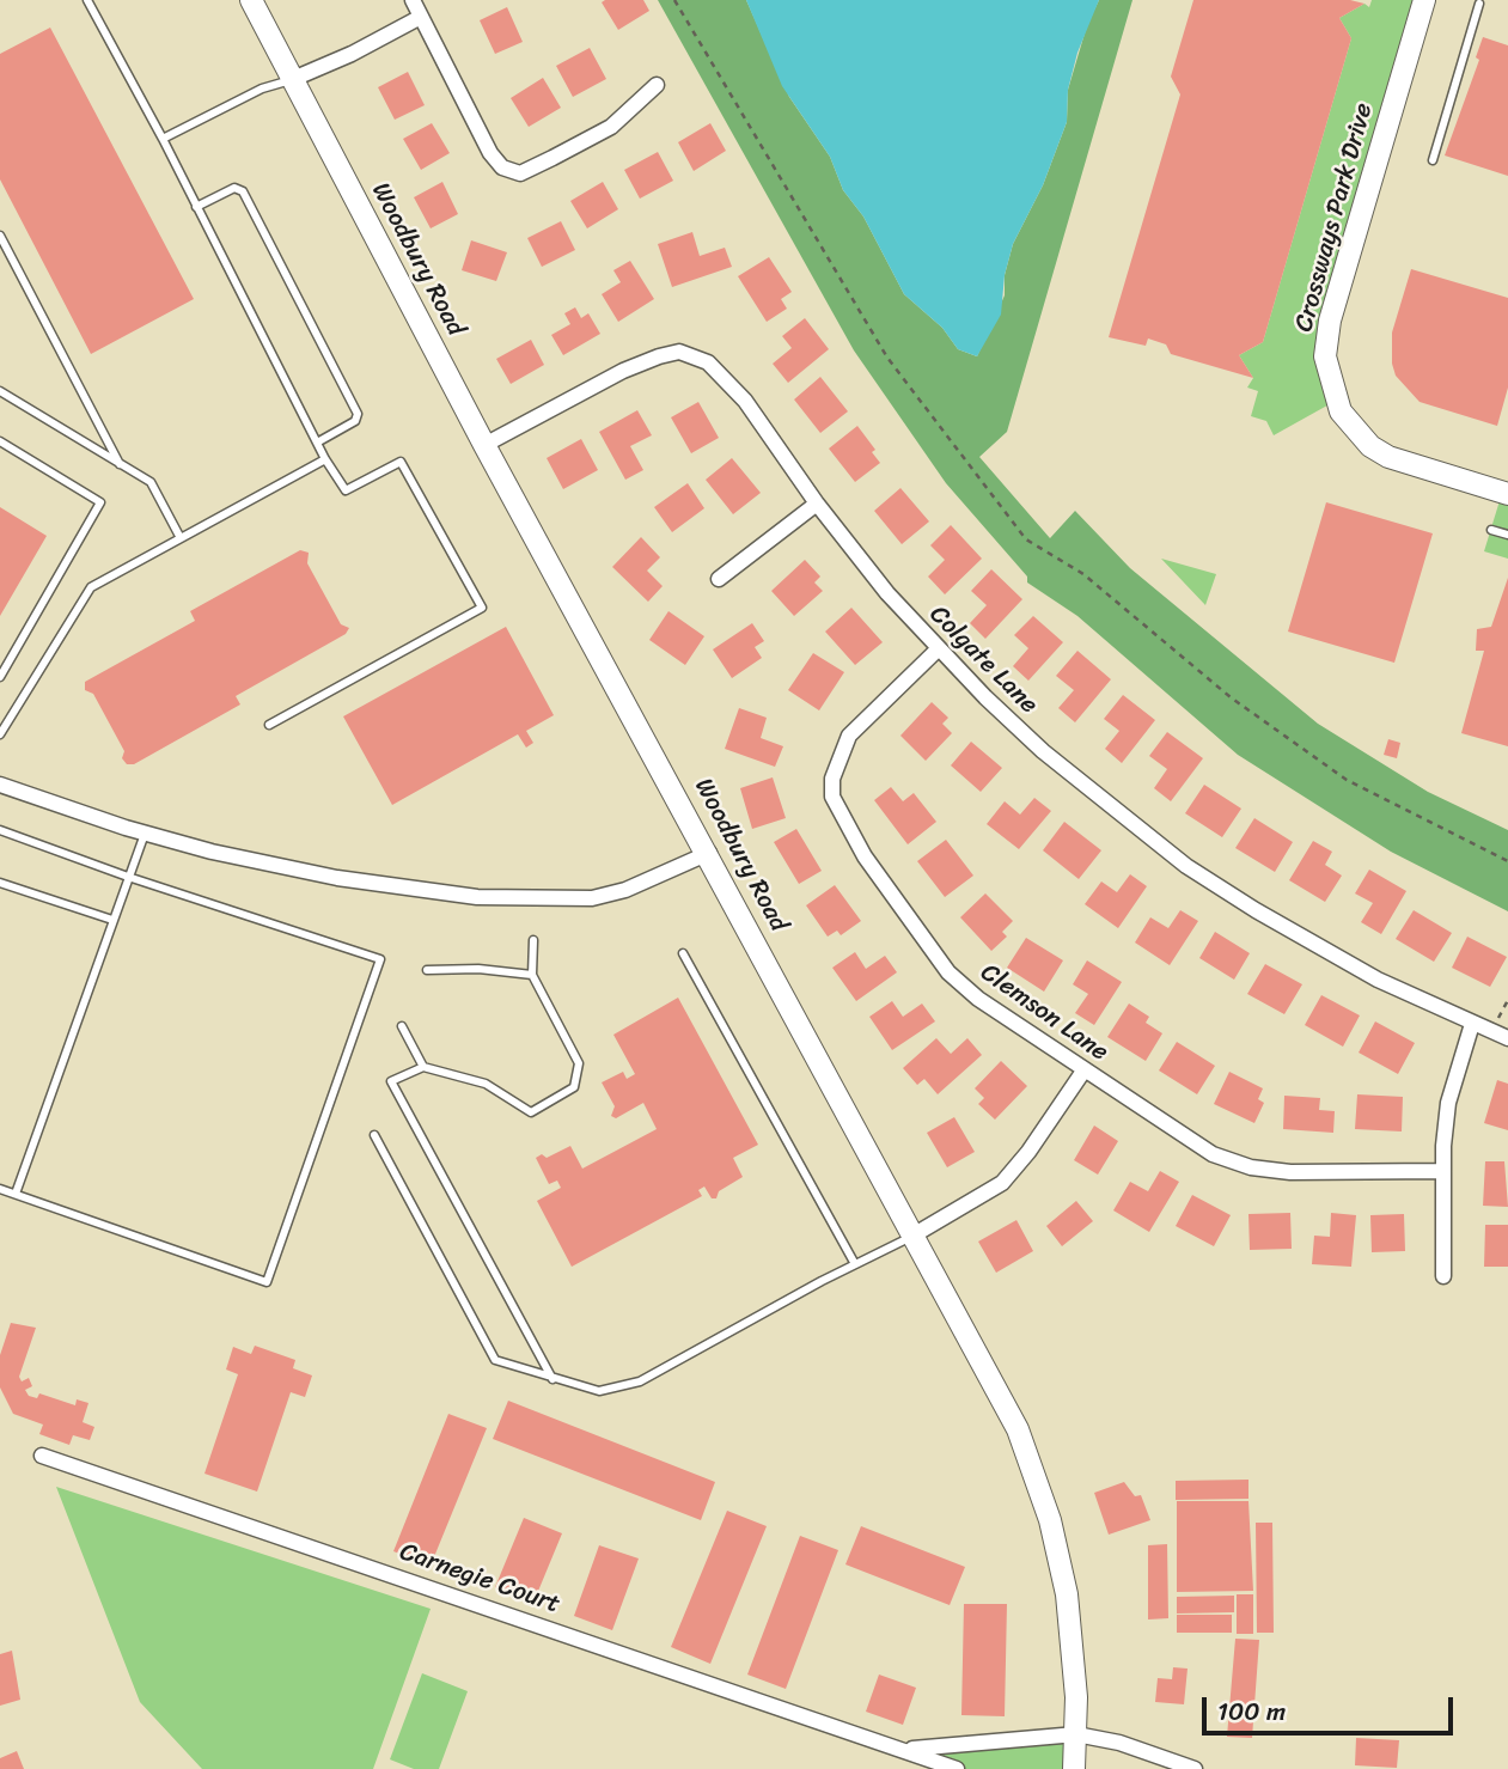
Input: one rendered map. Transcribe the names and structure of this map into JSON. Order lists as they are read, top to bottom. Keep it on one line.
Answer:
{"streets":{"main road":["Crossways Park Drive","Woodbury Road"],"street":["Colgate Lane","Clemson Lane","Carnegie Court"]},"crossings":[["Woodbury Road","Colgate Lane"],["Woodbury Road","Carnegie Court"],["Colgate Lane","Clemson Lane"]],"scale_bar":"100 m"}
